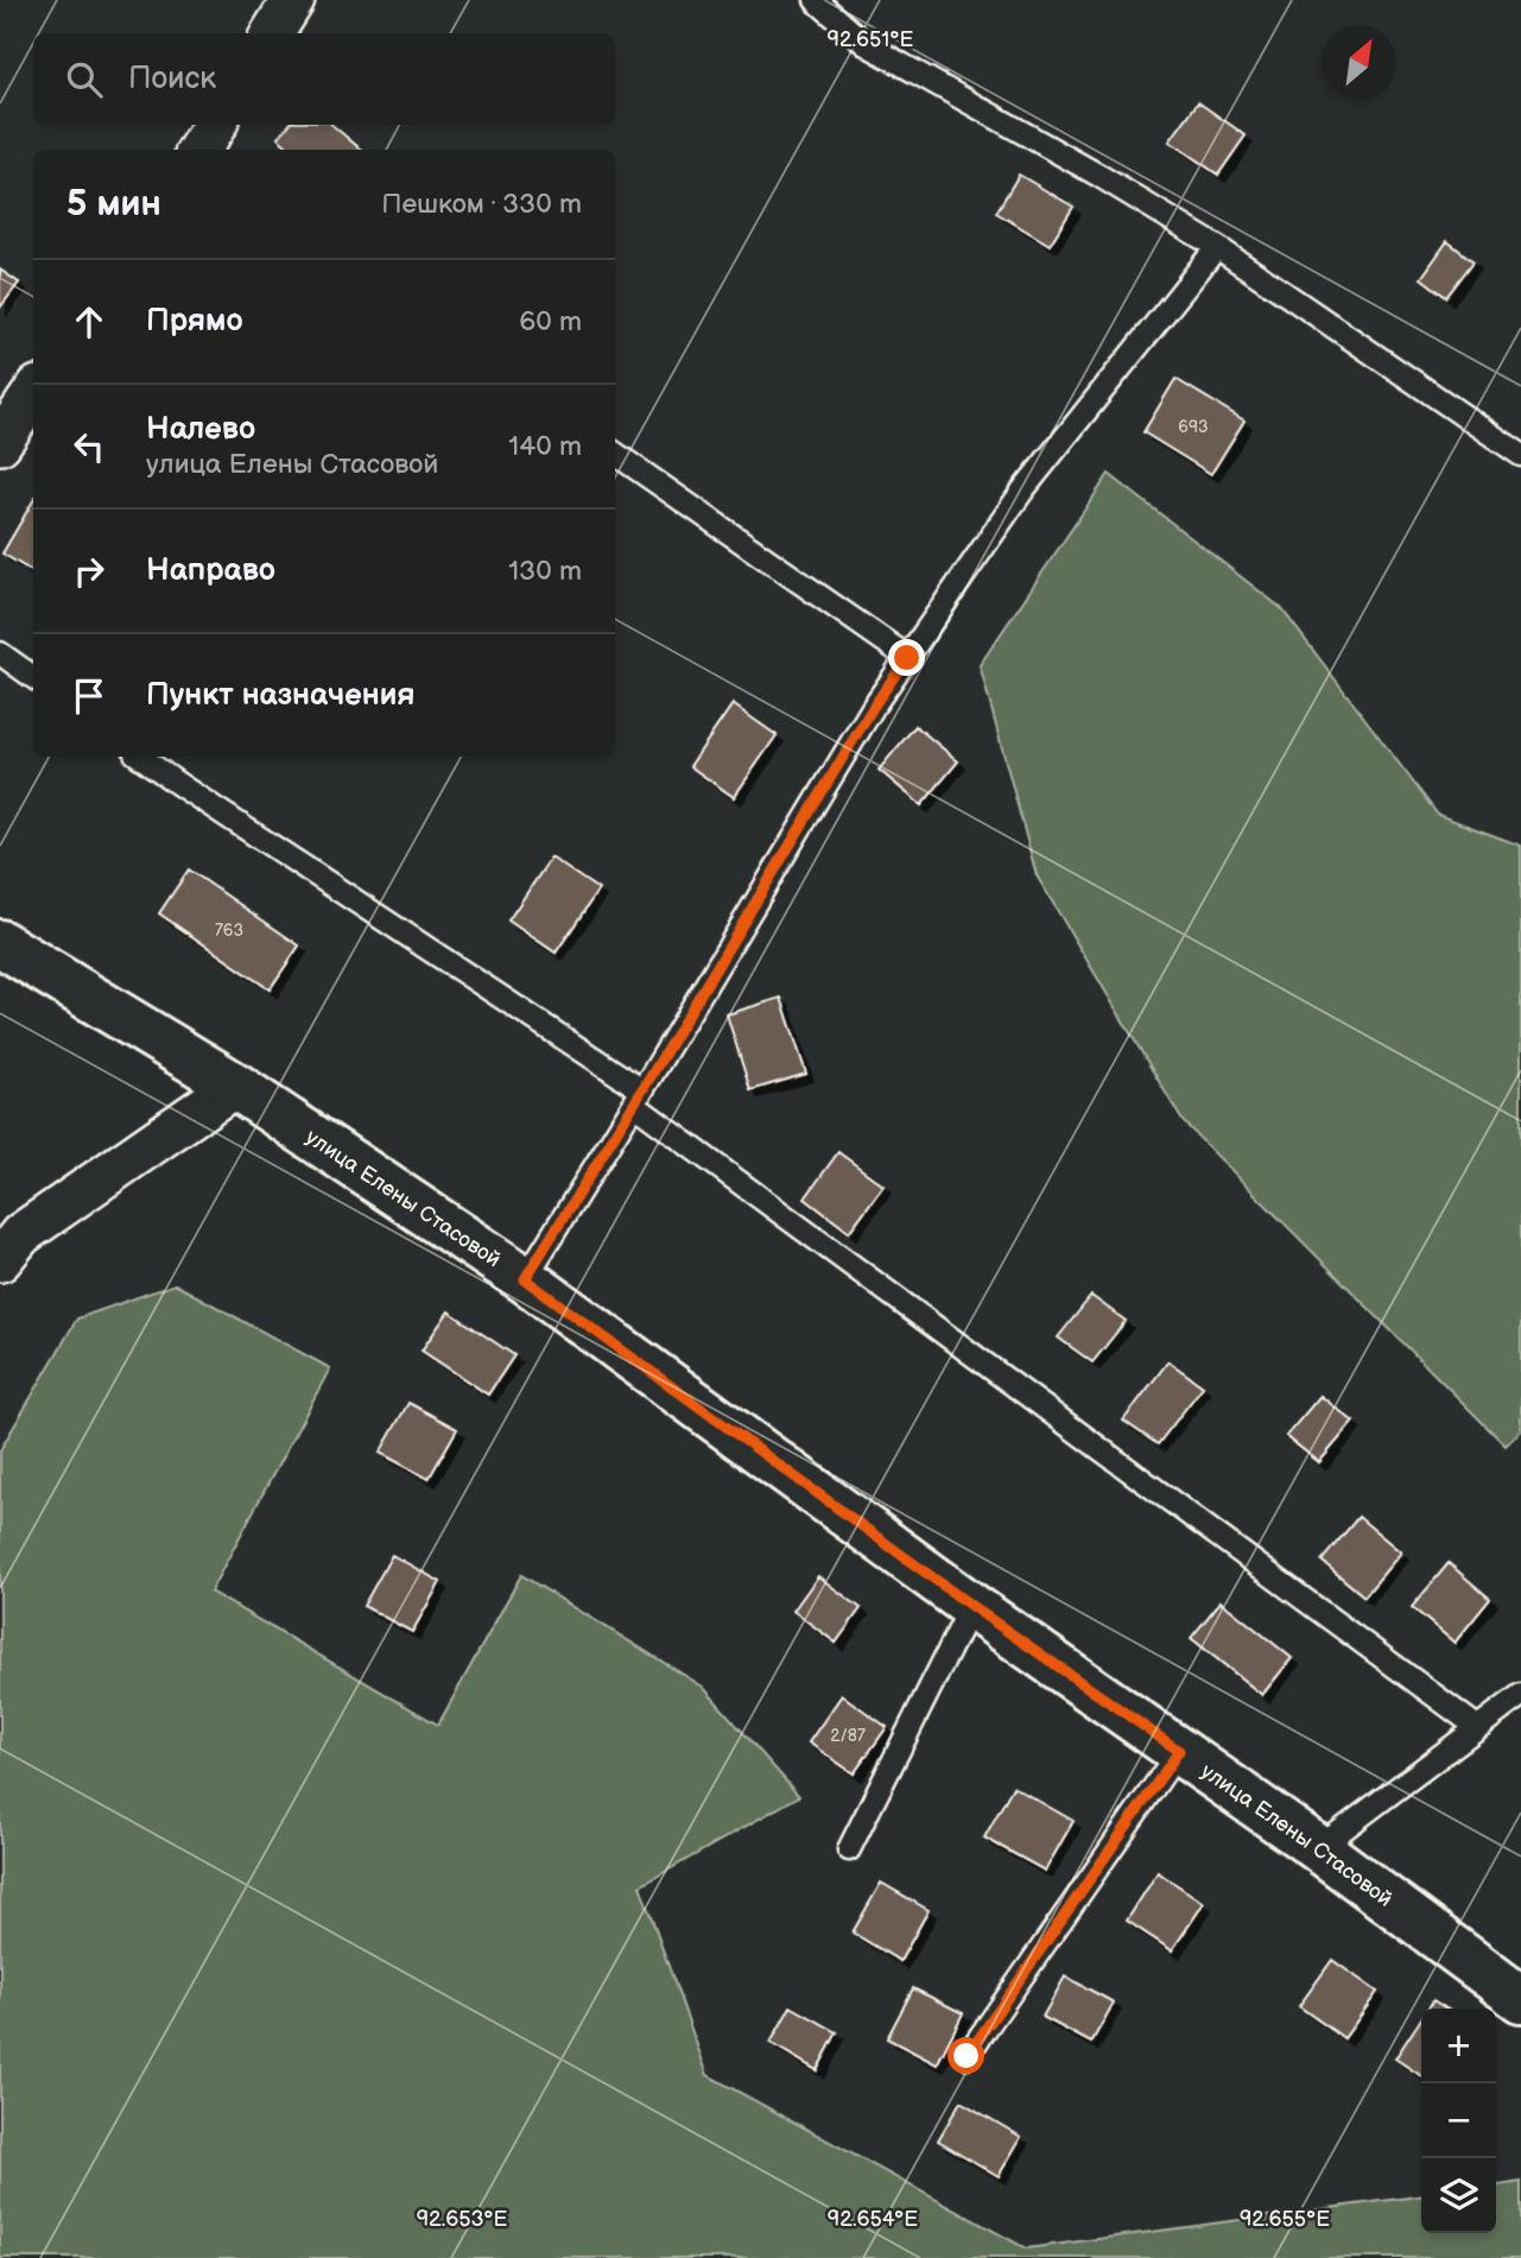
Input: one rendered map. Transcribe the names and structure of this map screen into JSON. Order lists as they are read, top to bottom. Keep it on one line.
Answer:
{"streets":{"main road":["улица Елены Стасовой"]},"house_numbers":["693","763","2/87"],"north":"top right","page":{"search":"Поиск","heading":["5 мин","Пешком · 330 m"],"list":[["Прямо","60 m"],["Налево","улица Елены Стасовой","140 m"],["Направо","130 m"],"Пункт назначения"],"map_buttons":["+","−"]},"coordinates":["92.651°E","92.653°E","92.654°E","92.655°E"]}
